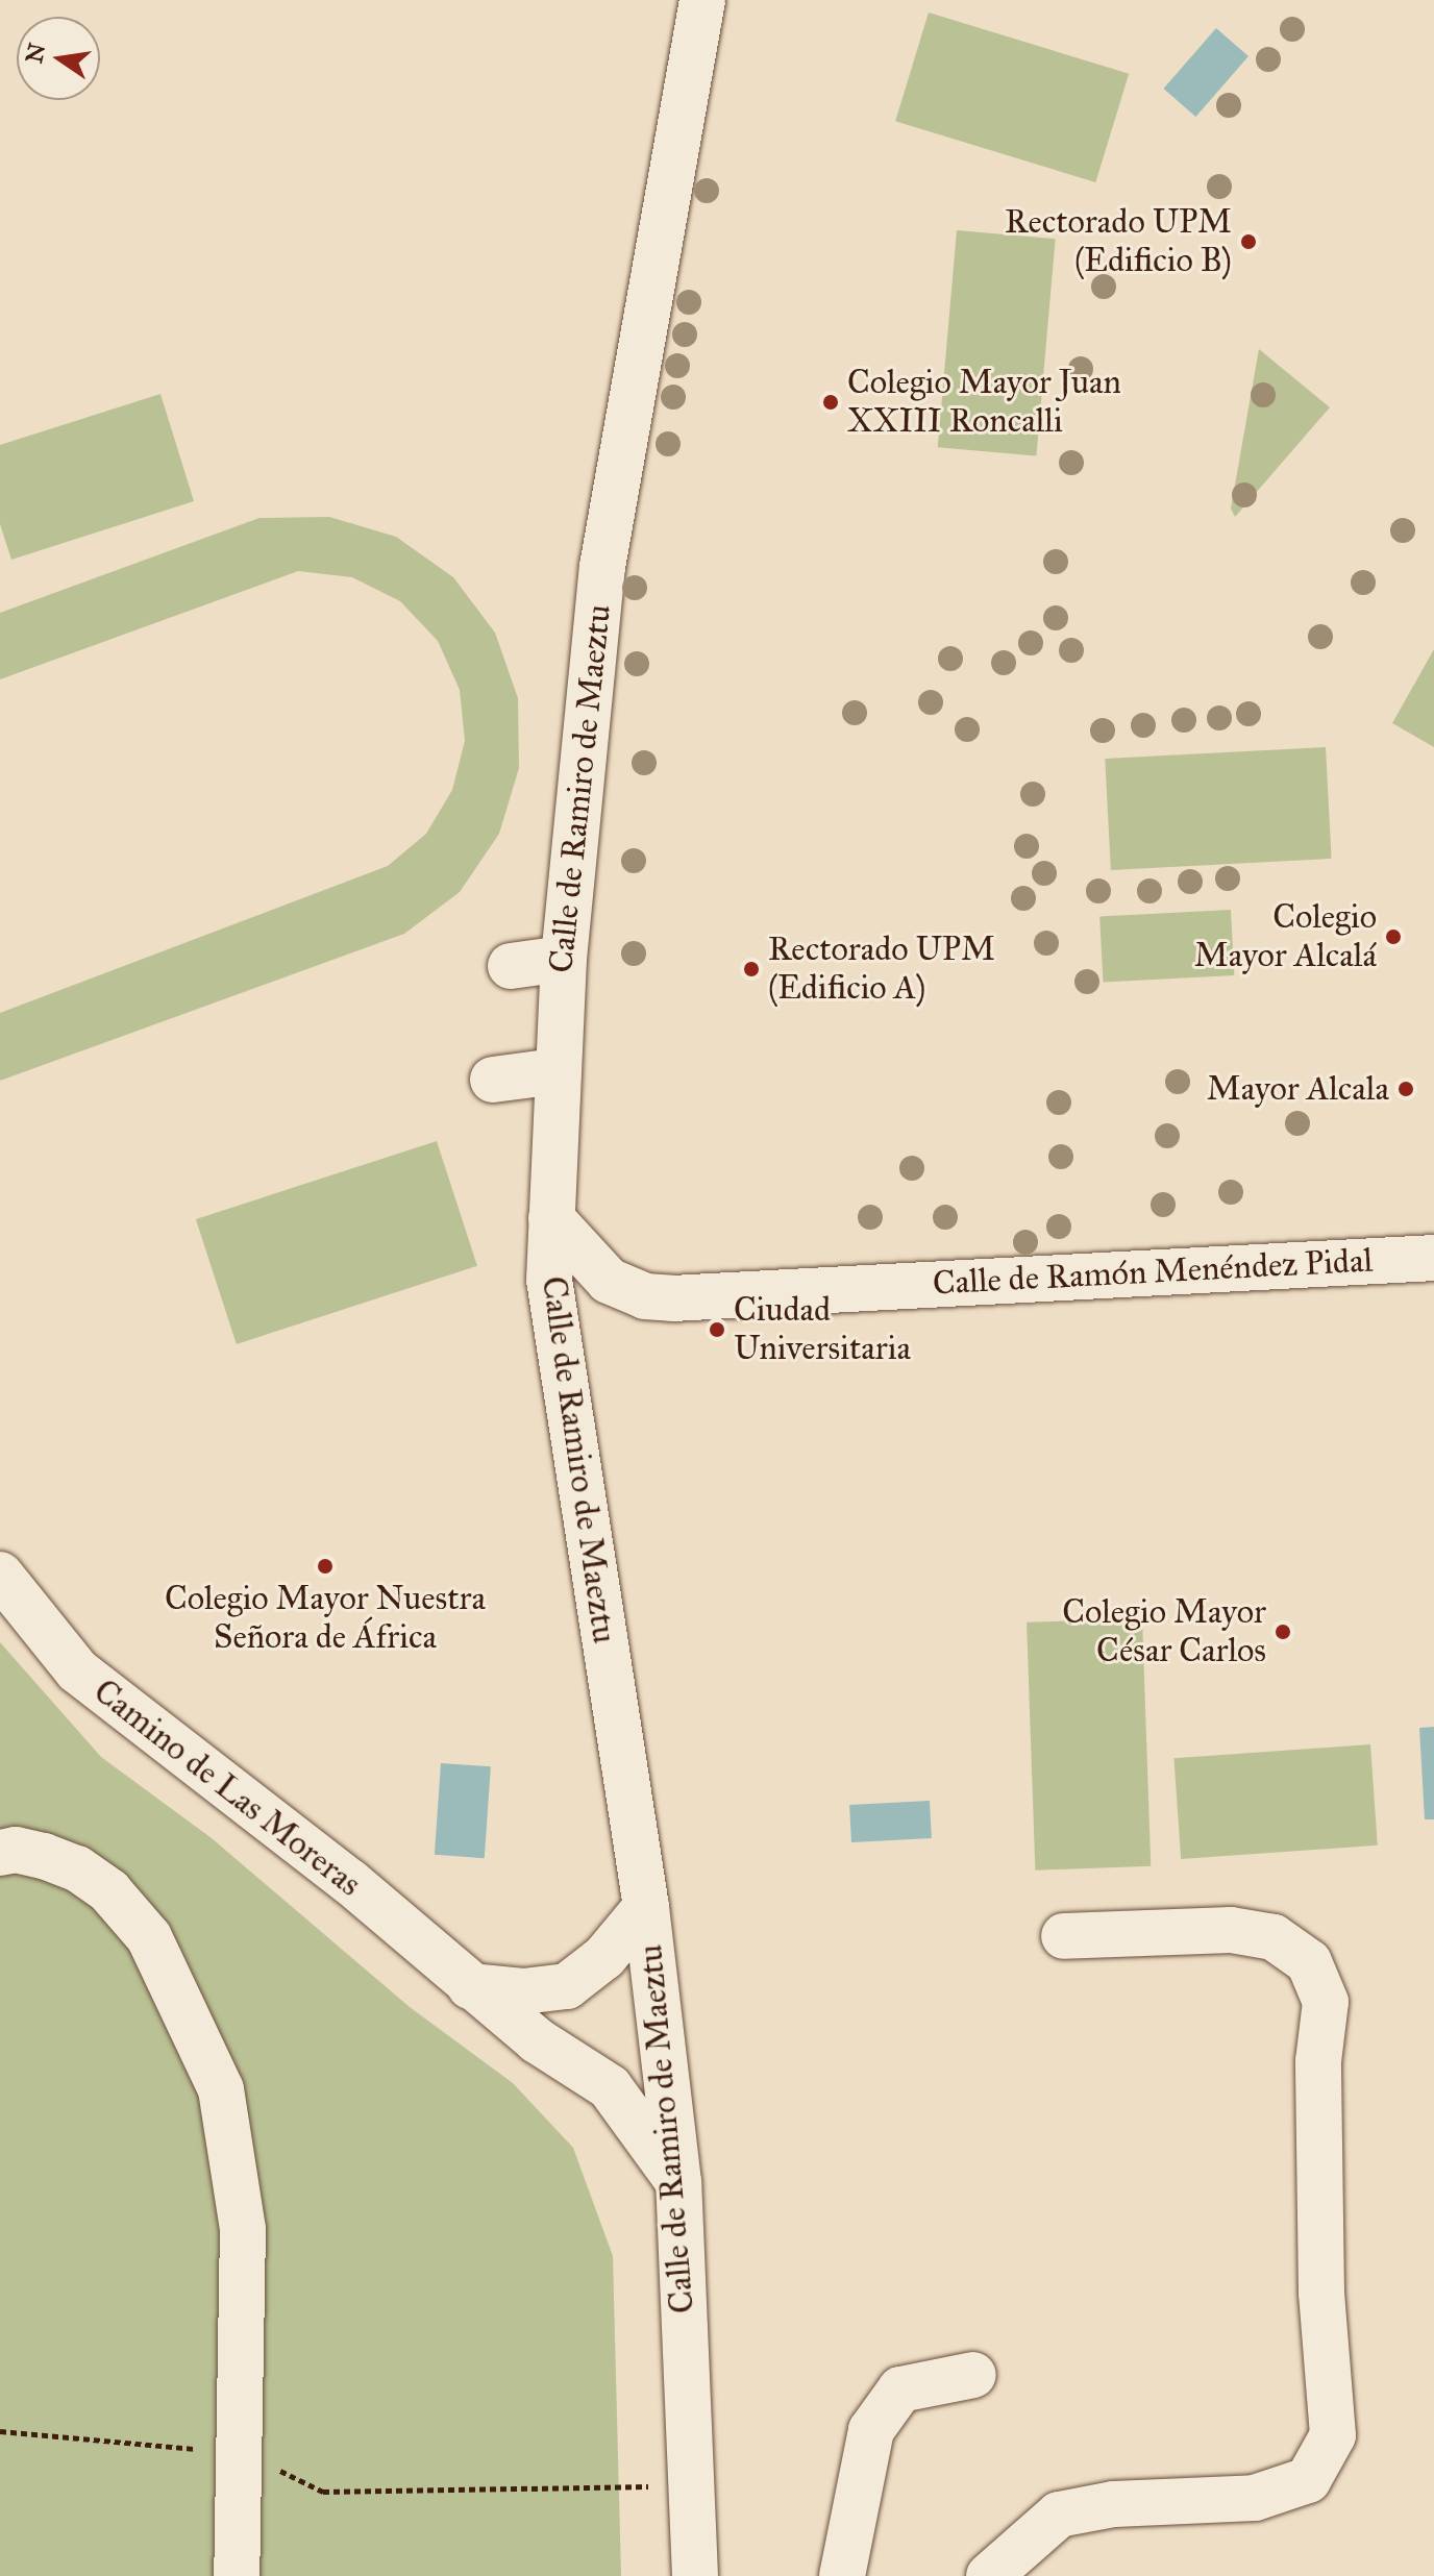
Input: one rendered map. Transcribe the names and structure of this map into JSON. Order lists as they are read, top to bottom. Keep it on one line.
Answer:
{"streets":{"street":["Calle de Ramiro de Maeztu","Calle de Ramón Menéndez Pidal","Camino de Las Moreras"]},"crossings":[["Calle de Ramiro de Maeztu","Calle de Ramón Menéndez Pidal"],["Calle de Ramiro de Maeztu","Camino de Las Moreras"]],"places":["Rectorado UPM (Edificio B)","Colegio Mayor Juan XXIII Roncalli","Colegio Mayor Alcalá","Rectorado UPM (Edificio A)","Mayor Alcala","Ciudad Universitaria","Colegio Mayor Nuestra Señora de África","Colegio Mayor César Carlos"],"north":"left"}
